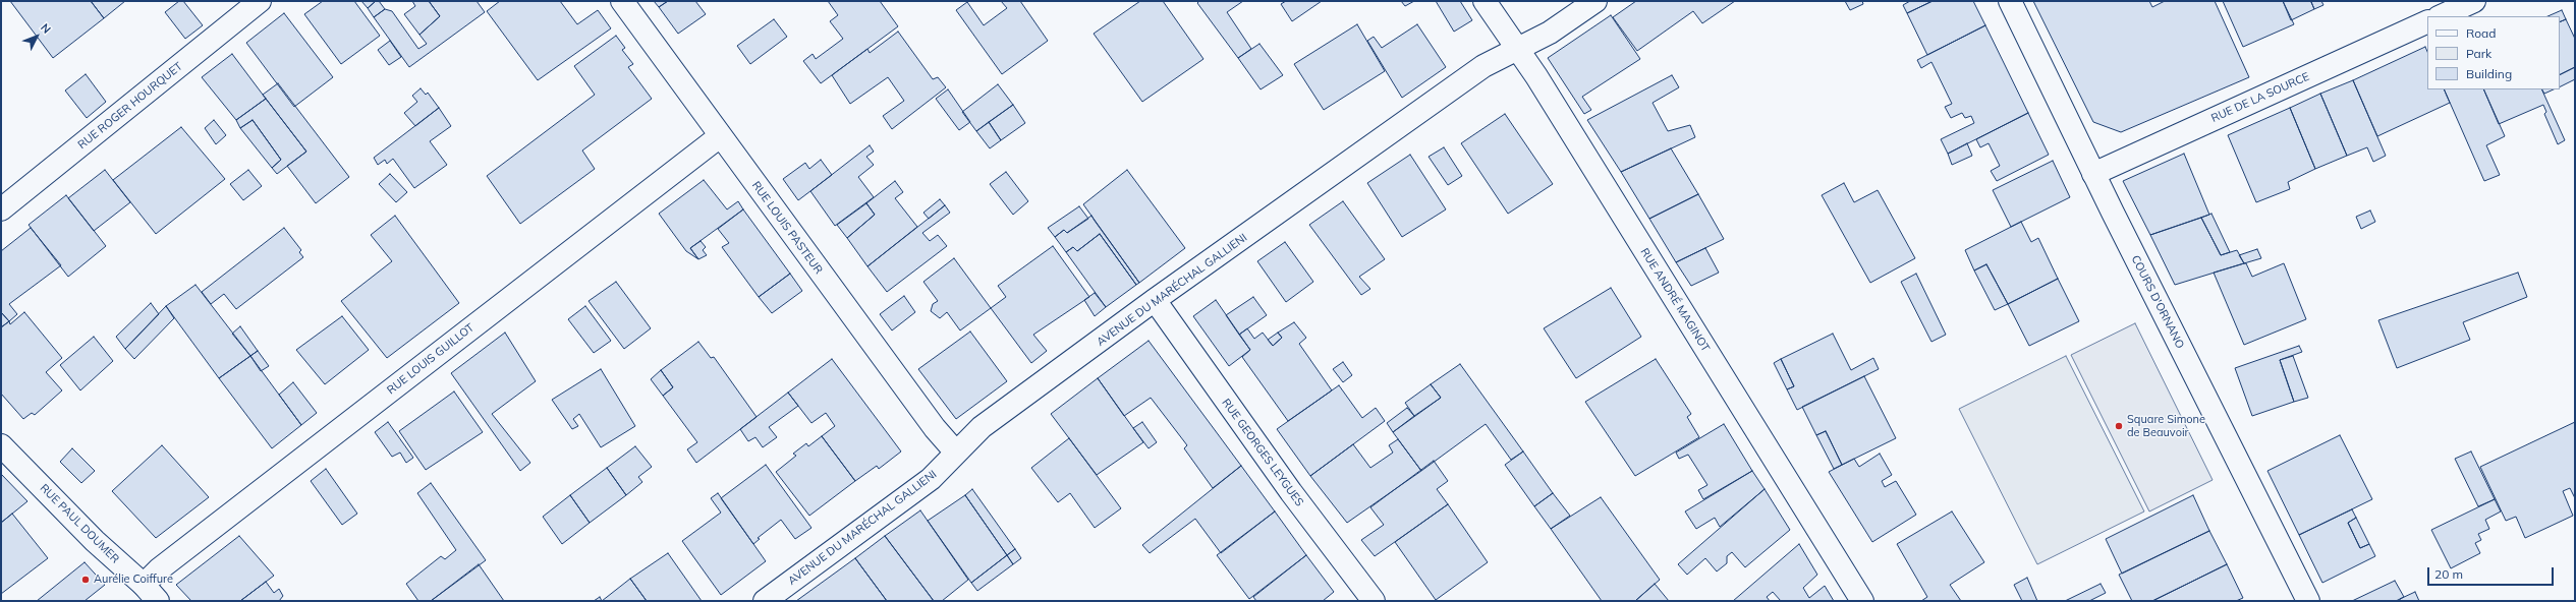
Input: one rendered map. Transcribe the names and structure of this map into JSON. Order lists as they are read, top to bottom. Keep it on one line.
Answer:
{"streets":{"street":["RUE DE LA SOURCE","RUE ROGER HOURQUET","RUE LOUIS PASTEUR","AVENUE DU MARÉCHAL GALLIENI","RUE ANDRÉ MAGINOT","COURS D'ORNANO","RUE LOUIS GUILLOT","RUE GEORGES LEYGUES","RUE PAUL DOUMER"]},"crossings":[["RUE DE LA SOURCE","COURS D'ORNANO"],["RUE LOUIS PASTEUR","AVENUE DU MARÉCHAL GALLIENI"],["RUE LOUIS PASTEUR","RUE LOUIS GUILLOT"],["AVENUE DU MARÉCHAL GALLIENI","RUE ANDRÉ MAGINOT"],["AVENUE DU MARÉCHAL GALLIENI","RUE GEORGES LEYGUES"],["RUE LOUIS GUILLOT","RUE PAUL DOUMER"]],"places":["Square Simone de Beauvoir","Aurélie Coiffure"],"legend":["Road","Park","Building"],"scale_bar":"20 m","north":"top right"}
